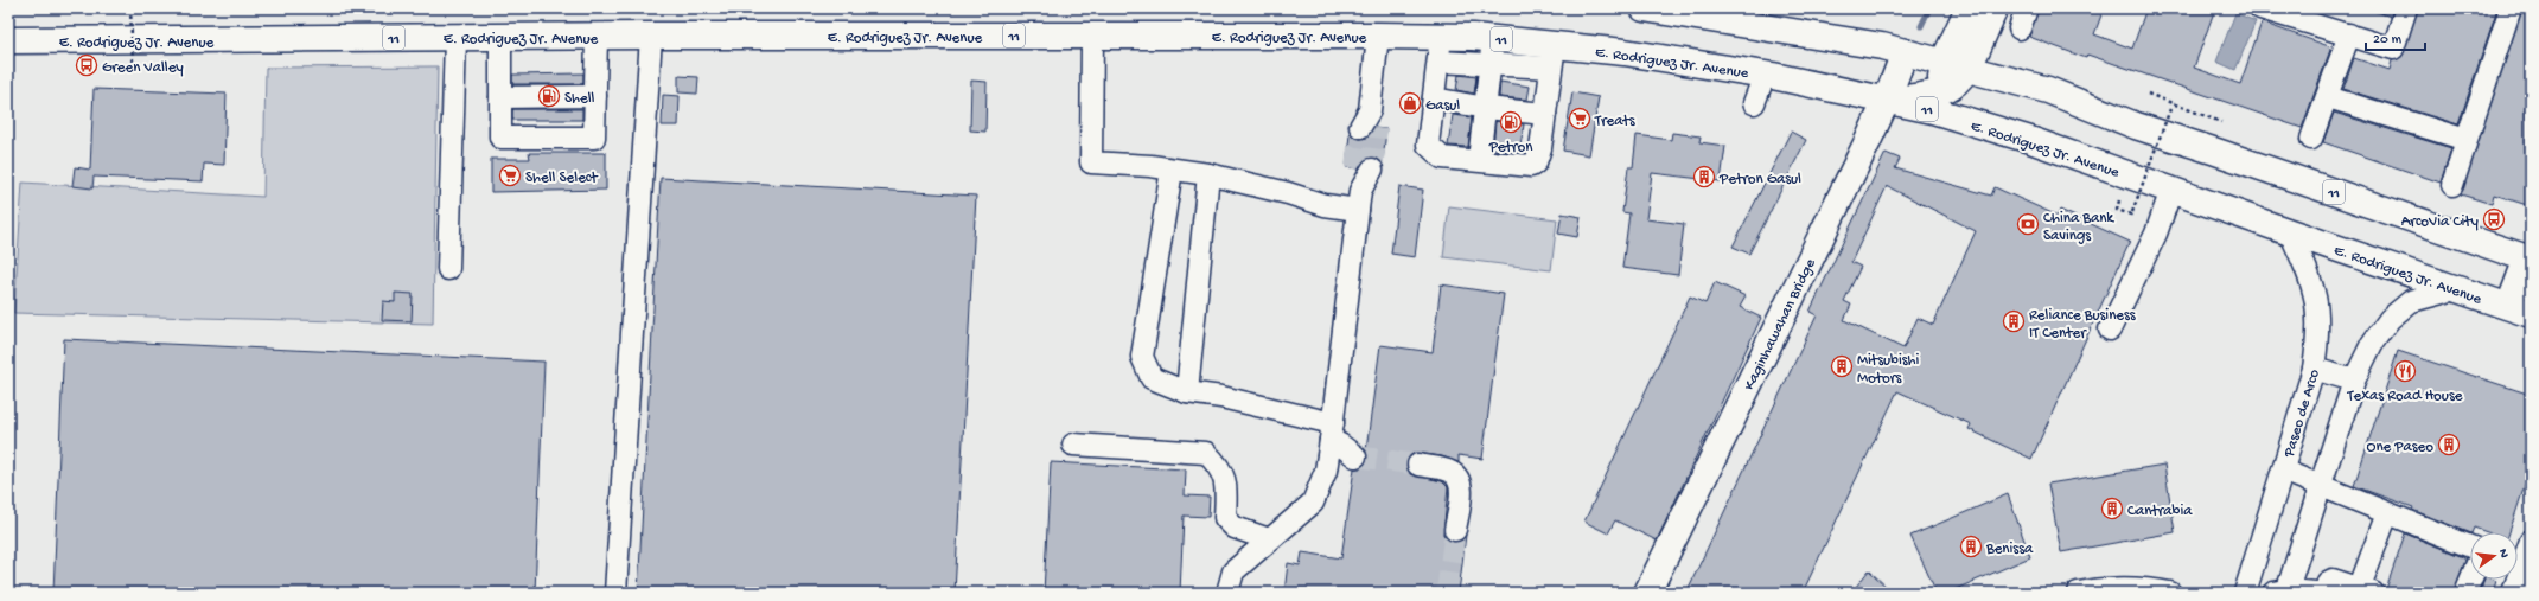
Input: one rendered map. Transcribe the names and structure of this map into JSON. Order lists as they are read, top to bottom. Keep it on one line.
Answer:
{"streets":{"main road":["E. Rodriguez Jr. Avenue","11","Kaginhawahan Bridge"],"street":["Paseo de Arco"]},"crossings":[["E. Rodriguez Jr. Avenue","Kaginhawahan Bridge"],["E. Rodriguez Jr. Avenue","Paseo de Arco"],["11","Kaginhawahan Bridge"]],"places":{"bus stop":["Green Valley","ArcoVia City"],"fuel station":["Shell","Petron"],"shop":["Gasul"],"supermarket":["Treats","Shell Select"],"building":["Petron Gasul","Reliance Business IT Center","Mitsubishi Motors","One Paseo","Cantrabia","Benissa"],"bank":["China Bank Savings"],"restaurant":["Texas Road House"]},"scale_bar":"20 m","north":"right"}
